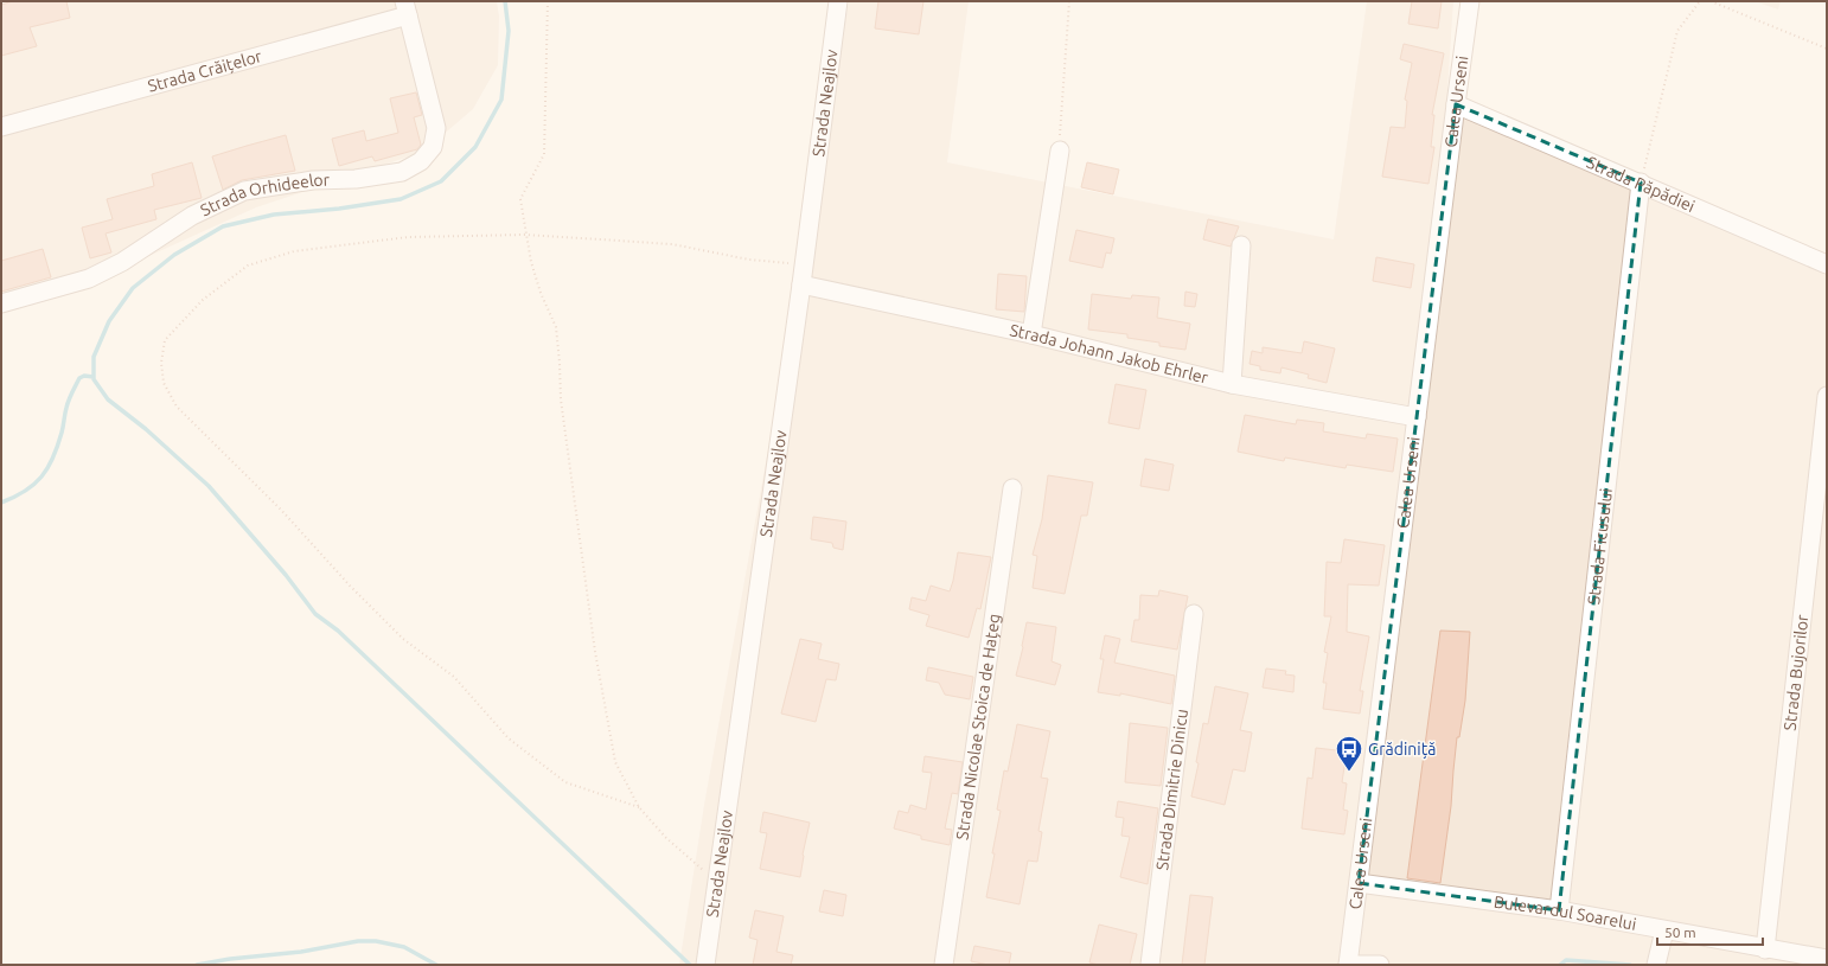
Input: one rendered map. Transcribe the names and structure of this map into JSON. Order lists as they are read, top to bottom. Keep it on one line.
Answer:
{"streets":{"street":["Strada Crăițelor","Calea Urseni","Strada Neajlov","Strada Păpădiei","Strada Orhideelor","Strada Johann Jakob Ehrler","Strada Ficusului","Strada Bujorilor","Strada Nicolae Stoica de Hațeg","Strada Dimitrie Dinicu","Bulevardul Soarelui"]},"crossings":[["Strada Crăițelor","Strada Orhideelor"],["Calea Urseni","Strada Păpădiei"],["Calea Urseni","Strada Johann Jakob Ehrler"],["Calea Urseni","Bulevardul Soarelui"],["Strada Neajlov","Strada Johann Jakob Ehrler"],["Strada Păpădiei","Strada Ficusului"],["Strada Ficusului","Bulevardul Soarelui"],["Strada Bujorilor","Bulevardul Soarelui"]],"places":{"bus stop":["Grădiniță"]},"scale_bar":"50 m"}
